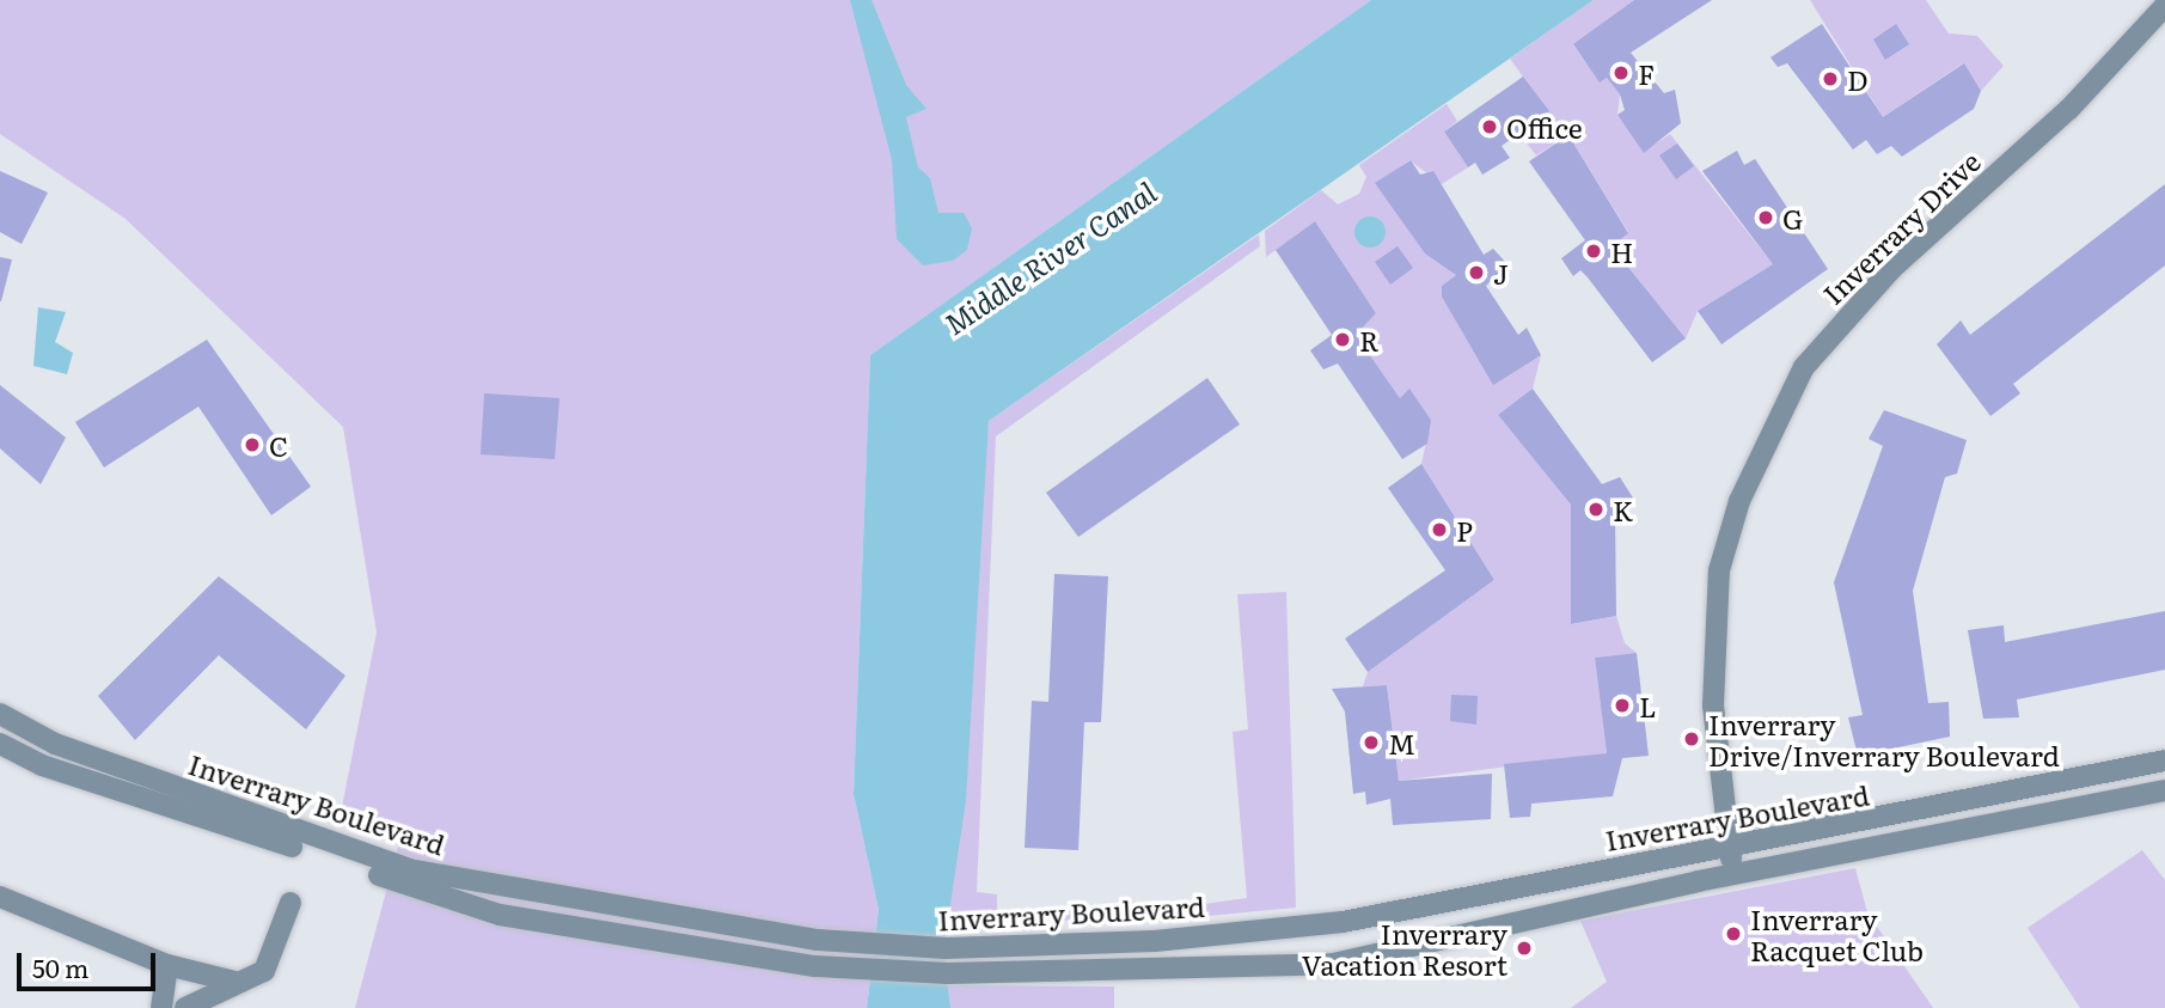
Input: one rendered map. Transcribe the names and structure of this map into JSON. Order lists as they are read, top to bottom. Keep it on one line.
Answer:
{"streets":{"street":["Inverrary Drive","Inverrary Boulevard"]},"crossings":[["Inverrary Drive","Inverrary Boulevard"]],"water":["Middle River Canal"],"places":["F","D","Office","G","H","J","R","C","K","P","L","Inverrary Drive/Inverrary Boulevard","M","Inverrary Racquet Club","Inverrary Vacation Resort"],"scale_bar":"50 m"}
